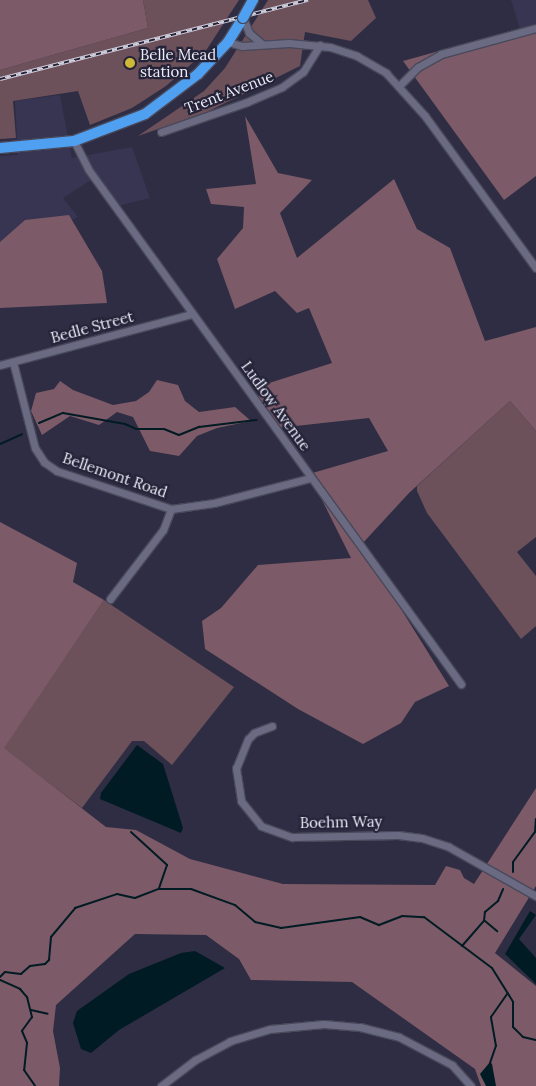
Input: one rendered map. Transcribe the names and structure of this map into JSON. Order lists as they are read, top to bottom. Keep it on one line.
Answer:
{"streets":{"street":["Trent Avenue","Bedle Street","Ludlow Avenue","Bellemont Road","Boehm Way"]},"crossings":[["Bedle Street","Ludlow Avenue"],["Bedle Street","Bellemont Road"],["Ludlow Avenue","Bellemont Road"]],"places":["Belle Mead station"]}
